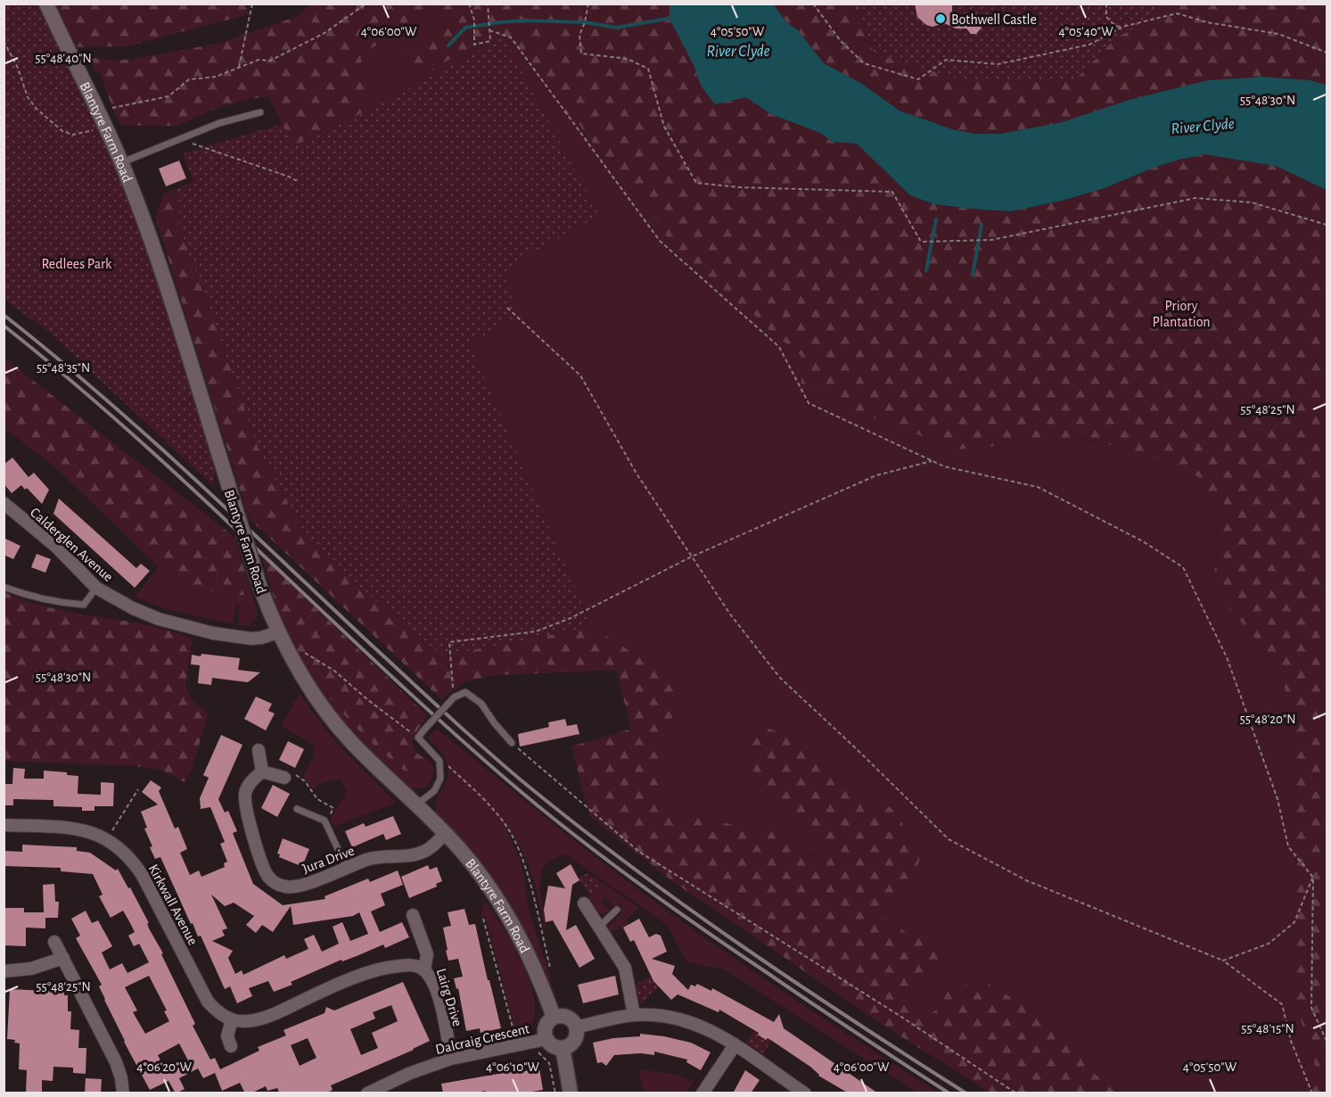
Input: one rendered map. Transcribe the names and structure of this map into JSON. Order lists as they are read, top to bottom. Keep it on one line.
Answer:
{"streets":{"main road":["Blantyre Farm Road"],"street":["Calderglen Avenue","Jura Drive","Kirkwall Avenue","Lairg Drive","Dalcraig Crescent"]},"crossings":[["Blantyre Farm Road","Calderglen Avenue"],["Blantyre Farm Road","Jura Drive"],["Blantyre Farm Road","Dalcraig Crescent"],["Lairg Drive","Dalcraig Crescent"]],"water":["River Clyde"],"parks":["Redlees Park","Priory Plantation"],"places":["Bothwell Castle"],"coordinates":["4°06'00\"W","4°05'50\"W","4°05'40\"W","55°48'40\"N","55°48'30\"N","55°48'35\"N","55°48'25\"N","55°48'20\"N","55°48'15\"N","4°06'20\"W","4°06'10\"W"]}
